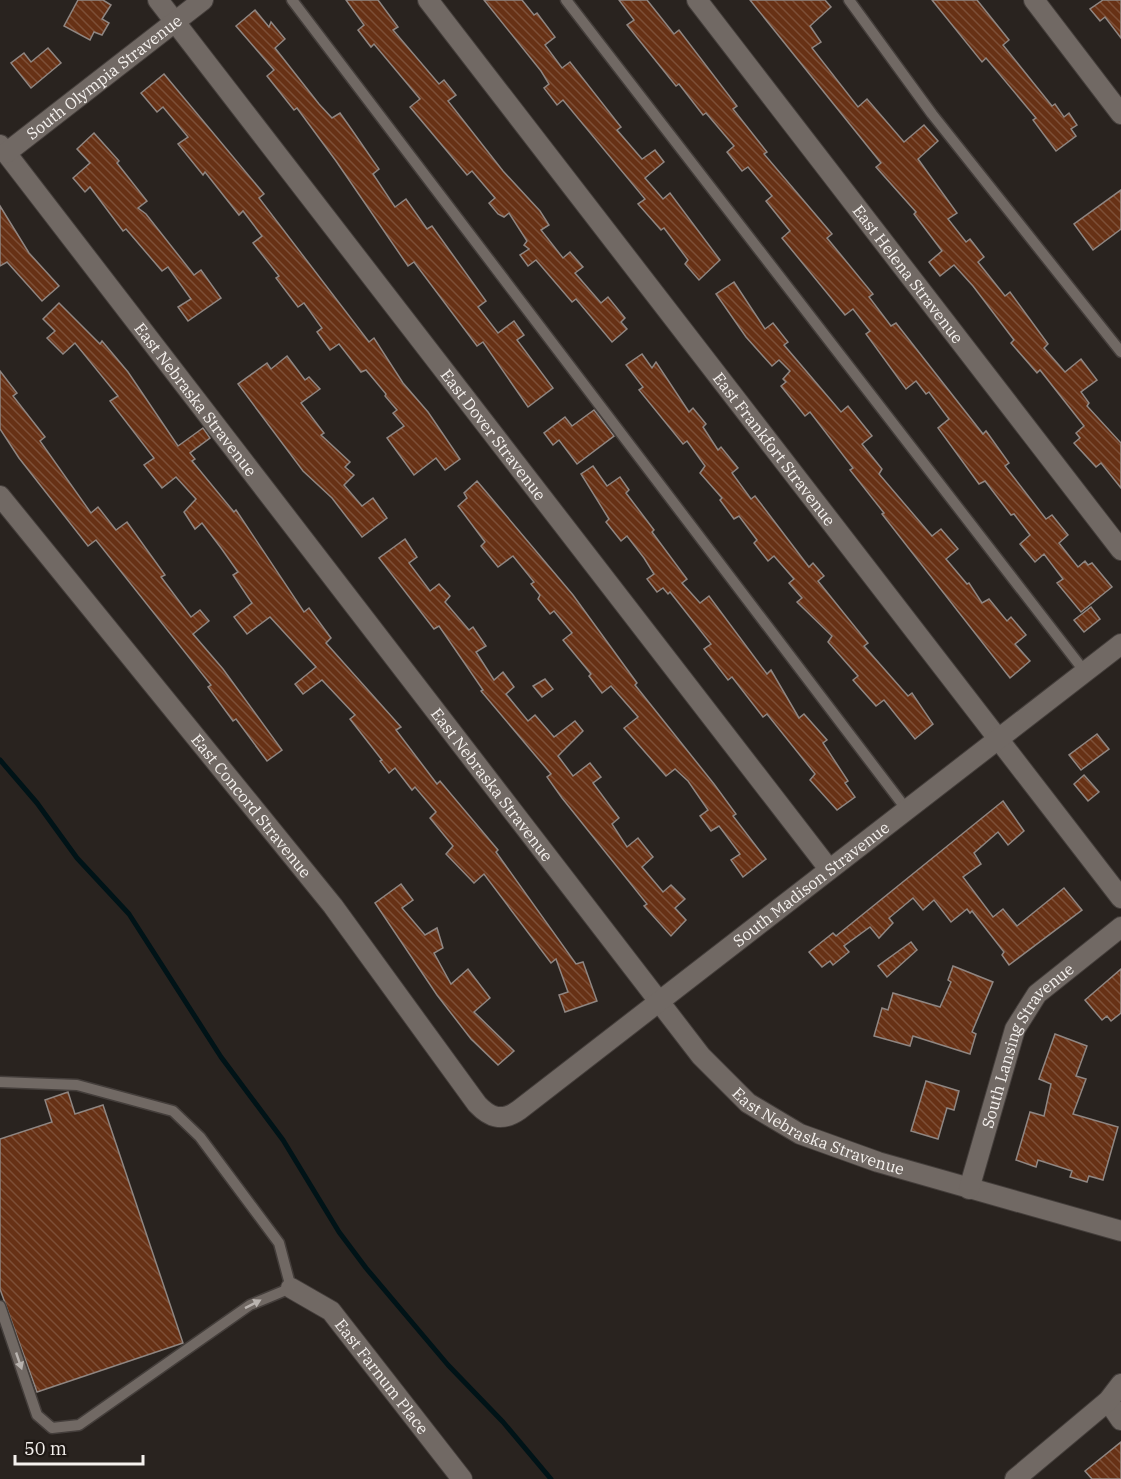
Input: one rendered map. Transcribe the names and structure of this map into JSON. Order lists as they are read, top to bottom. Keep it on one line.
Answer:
{"streets":{"street":["South Olympia Stravenue","East Helena Stravenue","East Nebraska Stravenue","East Dover Stravenue","East Frankfort Stravenue","East Concord Stravenue","South Madison Stravenue","South Lansing Stravenue","East Farnum Place"]},"crossings":[["South Olympia Stravenue","East Nebraska Stravenue"],["South Olympia Stravenue","East Dover Stravenue"],["East Nebraska Stravenue","South Madison Stravenue"],["East Nebraska Stravenue","South Lansing Stravenue"],["East Dover Stravenue","South Madison Stravenue"],["East Frankfort Stravenue","South Madison Stravenue"],["East Concord Stravenue","South Madison Stravenue"]],"scale_bar":"50 m"}
